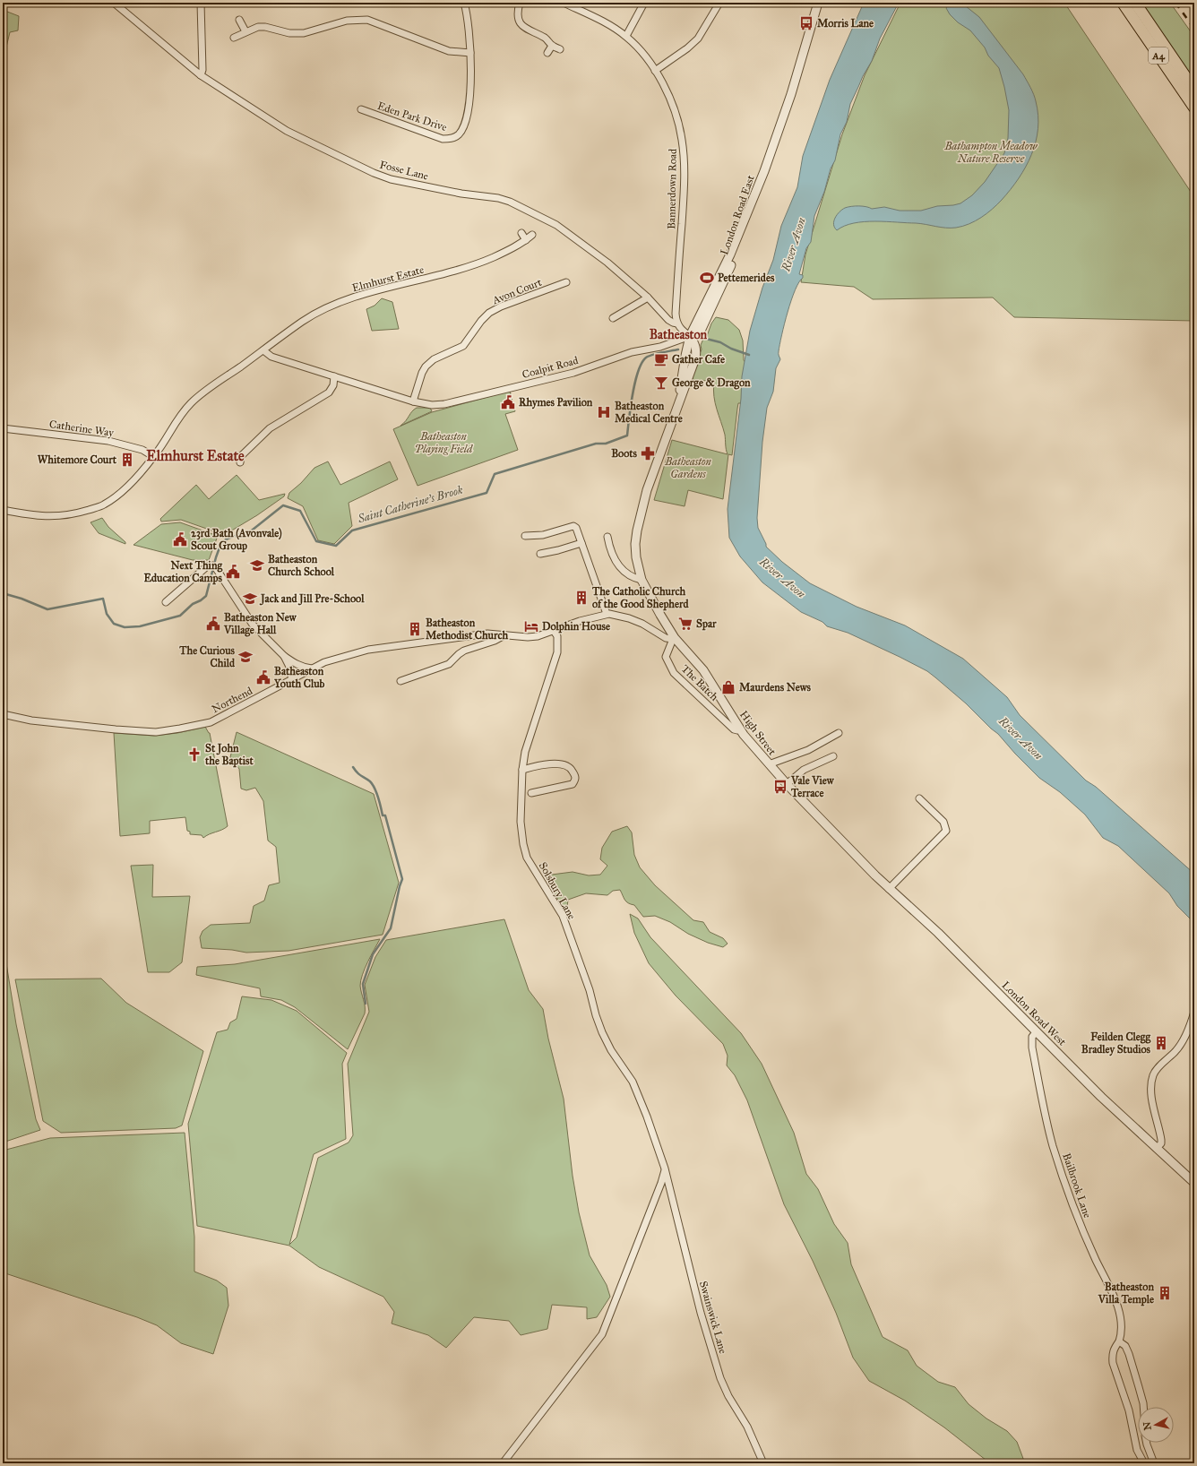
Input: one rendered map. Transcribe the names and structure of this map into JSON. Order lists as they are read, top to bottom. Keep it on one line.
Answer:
{"streets":{"highway":["A4"],"street":["Eden Park Drive","Fosse Lane","Bannerdown Road","London Road East","Elmhurst Estate","Avon Court","Coalpit Road","Catherine Way","The Batch","Northend","High Street","Solsbury Lane","London Road West","Bailbrook Lane","Swainswick Lane"]},"crossings":[["Fosse Lane","Bannerdown Road"],["London Road East","Coalpit Road"],["London Road East","High Street"],["Elmhurst Estate","Catherine Way"],["Avon Court","Coalpit Road"],["Coalpit Road","High Street"],["The Batch","High Street"],["Northend","Solsbury Lane"],["High Street","London Road West"],["Solsbury Lane","Swainswick Lane"],["London Road West","Bailbrook Lane"]],"districts":["Batheaston","Elmhurst Estate"],"water":["River Avon","Saint Catherine's Brook"],"parks":["Bathampton Meadow Nature Reserve","Batheaston Playing Field","Batheaston Gardens"],"places":{"bus stop":["Morris Lane","Vale View Terrace"],"sports":["Pettemerides"],"cafe":["Gather Cafe"],"bar":["George & Dragon"],"public building":["Rhymes Pavilion","23rd Bath (Avonvale) Scout Group","Next Thing Education Camps","Batheaston New Village Hall","Batheaston Youth Club"],"hospital":["Batheaston Medical Centre"],"pharmacy":["Boots"],"building":["Whitemore Court","The Catholic Church of the Good Shepherd","Batheaston Methodist Church","Feilden Clegg Bradley Studios","Batheaston Villa Temple"],"school or university":["Batheaston Church School","Jack and Jill Pre-School","The Curious Child"],"supermarket":["Spar"],"hotel":["Dolphin House"],"shop":["Maurdens News"],"church":["St John the Baptist"]},"north":"left"}
